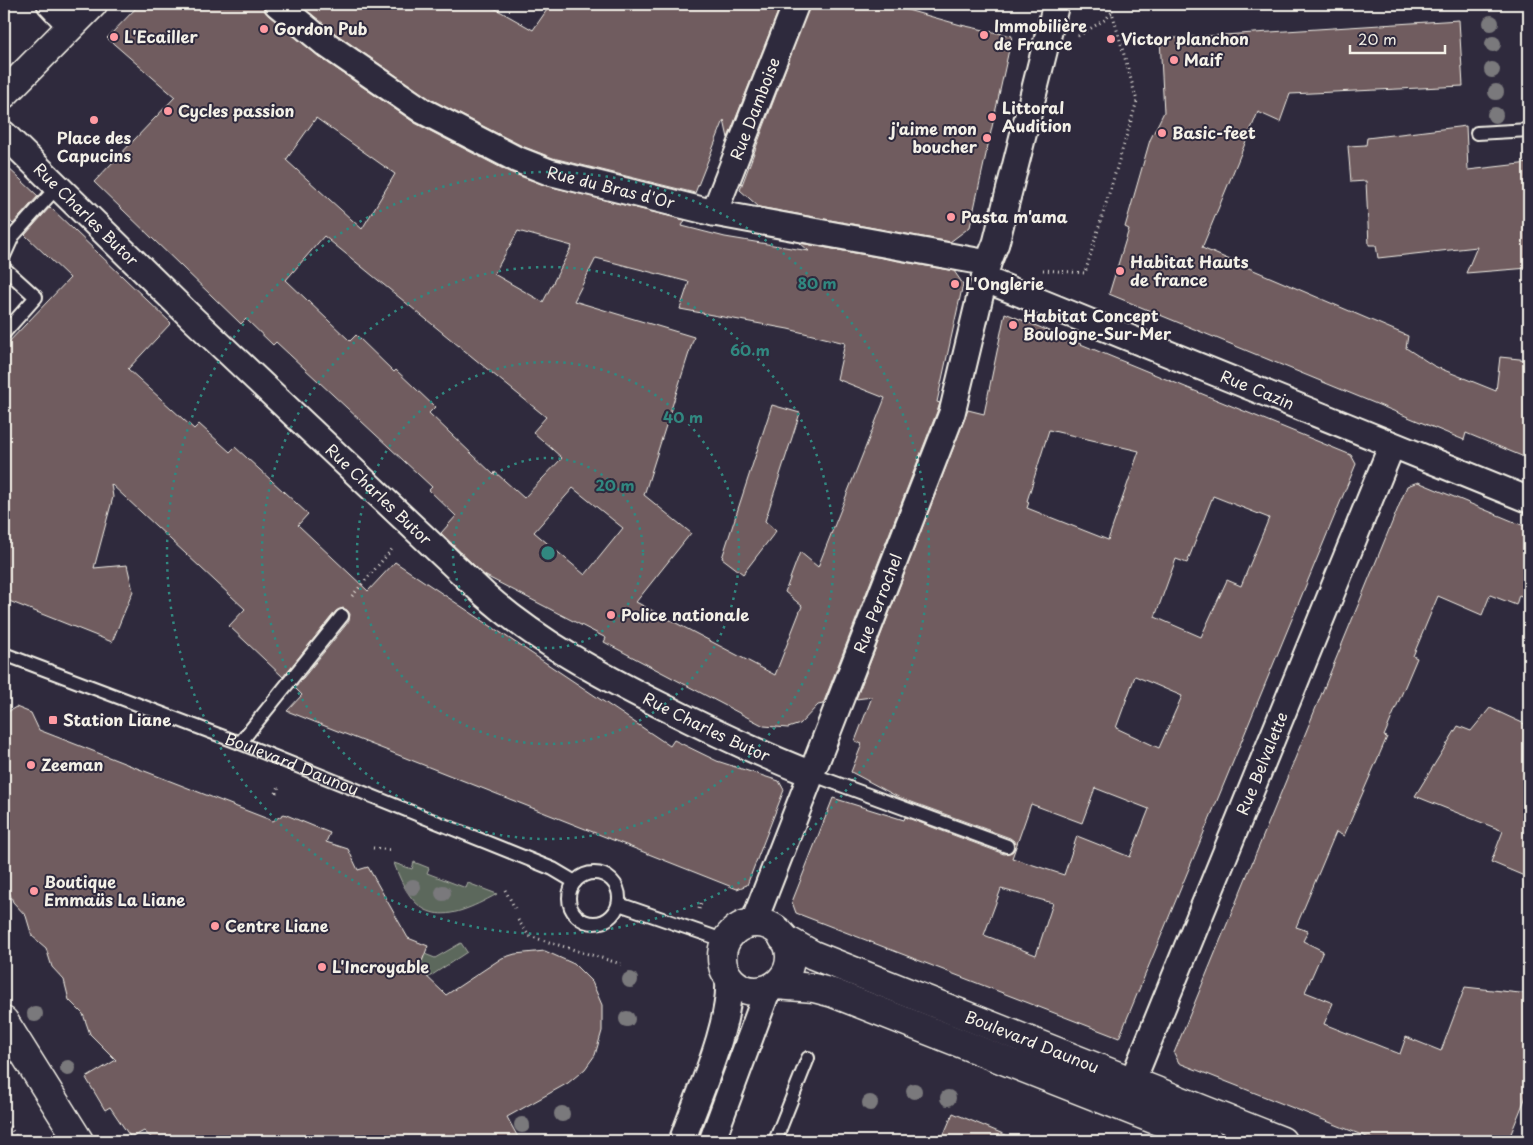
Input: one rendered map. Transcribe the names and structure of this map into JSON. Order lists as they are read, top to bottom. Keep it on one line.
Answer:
{"streets":{"street":["Rue Damboise","Rue du Bras d'Or","Rue Charles Butor","Rue Cazin","Rue Perrochel","Rue Belvalette","Boulevard Daunou"]},"crossings":[["Rue Damboise","Rue du Bras d'Or"],["Rue du Bras d'Or","Rue Cazin"],["Rue du Bras d'Or","Rue Perrochel"],["Rue Charles Butor","Rue Perrochel"],["Rue Cazin","Rue Perrochel"],["Rue Cazin","Rue Belvalette"],["Rue Perrochel","Boulevard Daunou"],["Rue Belvalette","Boulevard Daunou"]],"places":{"other":["Gordon Pub","Immobilière de France","L'Ecailler","Victor planchon","Maif","Cycles passion","Littoral Audition","Place des Capucins","Basic-feet","j'aime mon boucher","Pasta m'ama","Habitat Hauts de france","L'Onglerie","Habitat Concept Boulogne-Sur-Mer","Police nationale","Zeeman","Boutique Emmaüs La Liane","Centre Liane","L'Incroyable"],"transit":["Station Liane"]},"scale_bar":"20 m","rings":["80 m","60 m","40 m","20 m"]}
